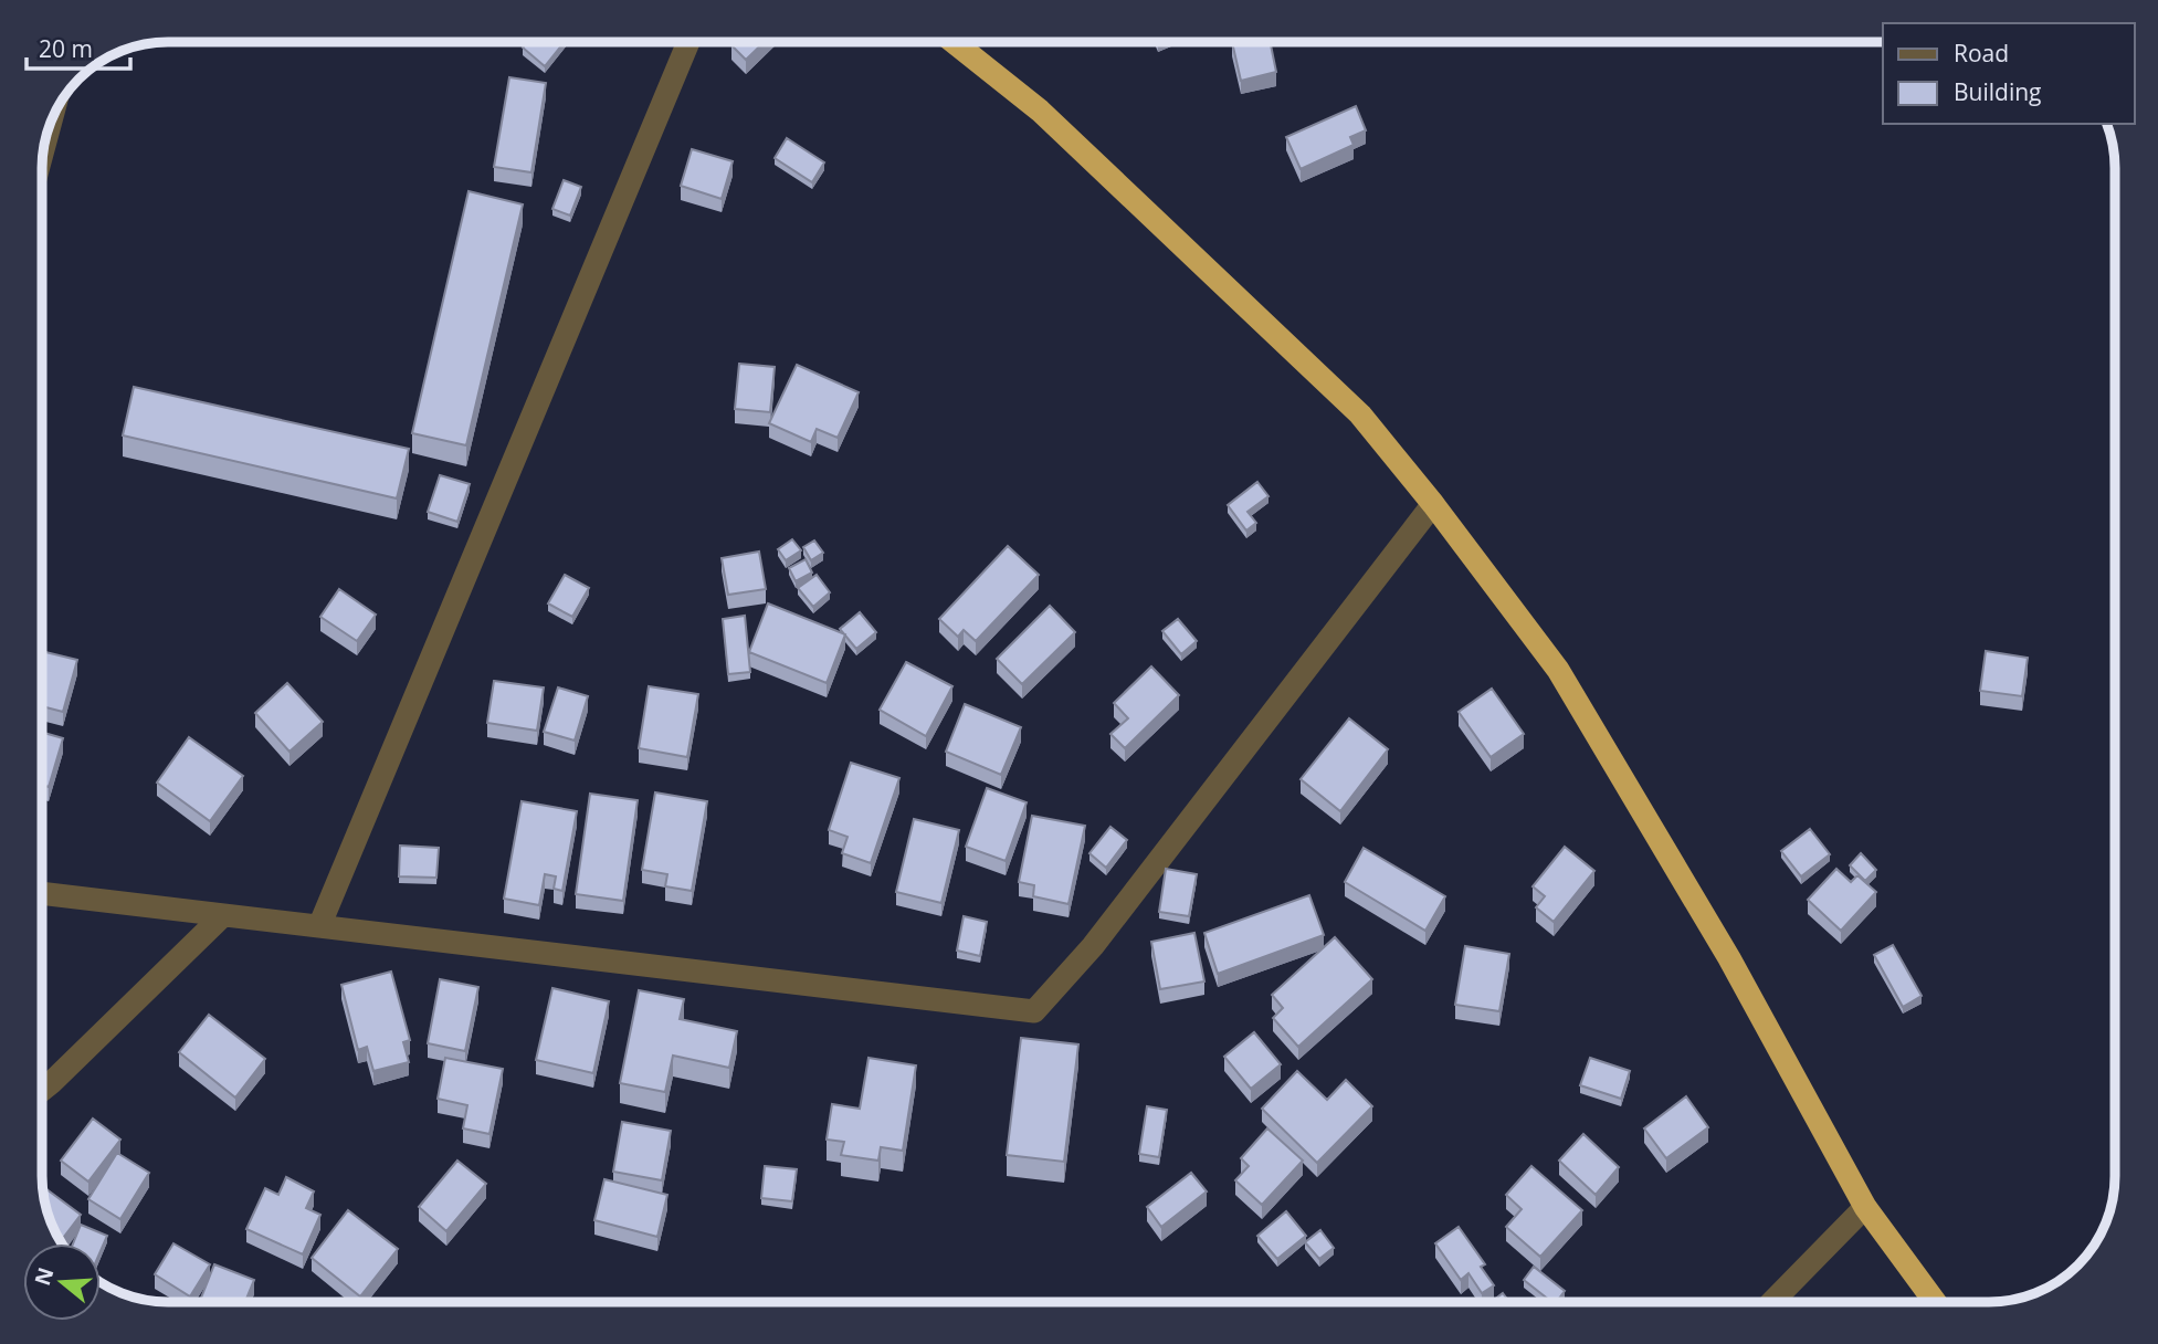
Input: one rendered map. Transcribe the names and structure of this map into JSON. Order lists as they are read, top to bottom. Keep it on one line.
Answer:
{"legend":["Road","Building"],"scale_bar":"20 m","north":"left"}
